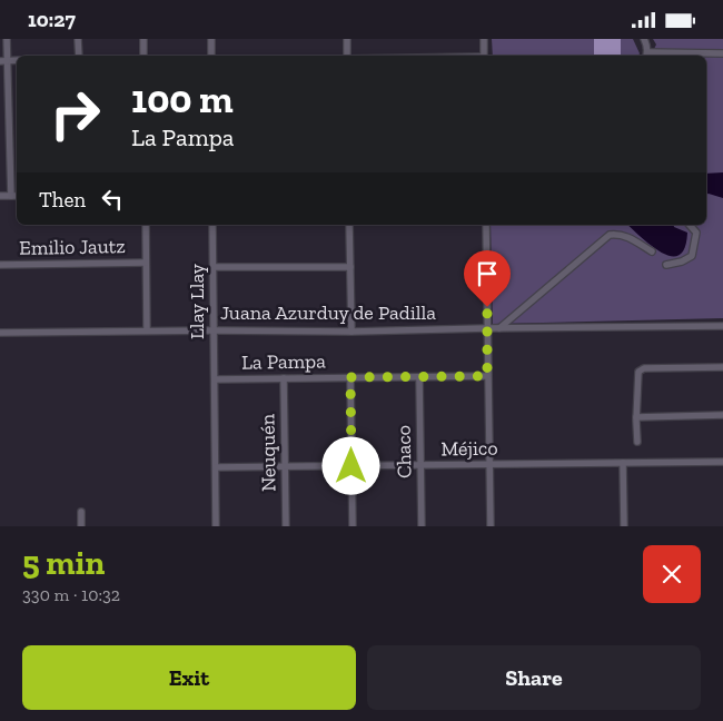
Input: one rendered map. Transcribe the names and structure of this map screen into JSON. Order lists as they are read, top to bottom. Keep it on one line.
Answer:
{"streets":{"street":["Emilio Jautz","Llay Llay","Juana Azurduy de Padilla","La Pampa","Méjico","Chaco","Neuquén"]},"crossings":[["Llay Llay","Juana Azurduy de Padilla"],["Llay Llay","La Pampa"],["Llay Llay","Méjico"],["La Pampa","Chaco"],["La Pampa","Neuquén"],["Méjico","Chaco"],["Méjico","Neuquén"]],"page":{"status":"10:27","turn":["100 m","La Pampa"],"then":"Then","heading":["5 min","330 m · 10:32"],"buttons":["Exit","Share"]}}
